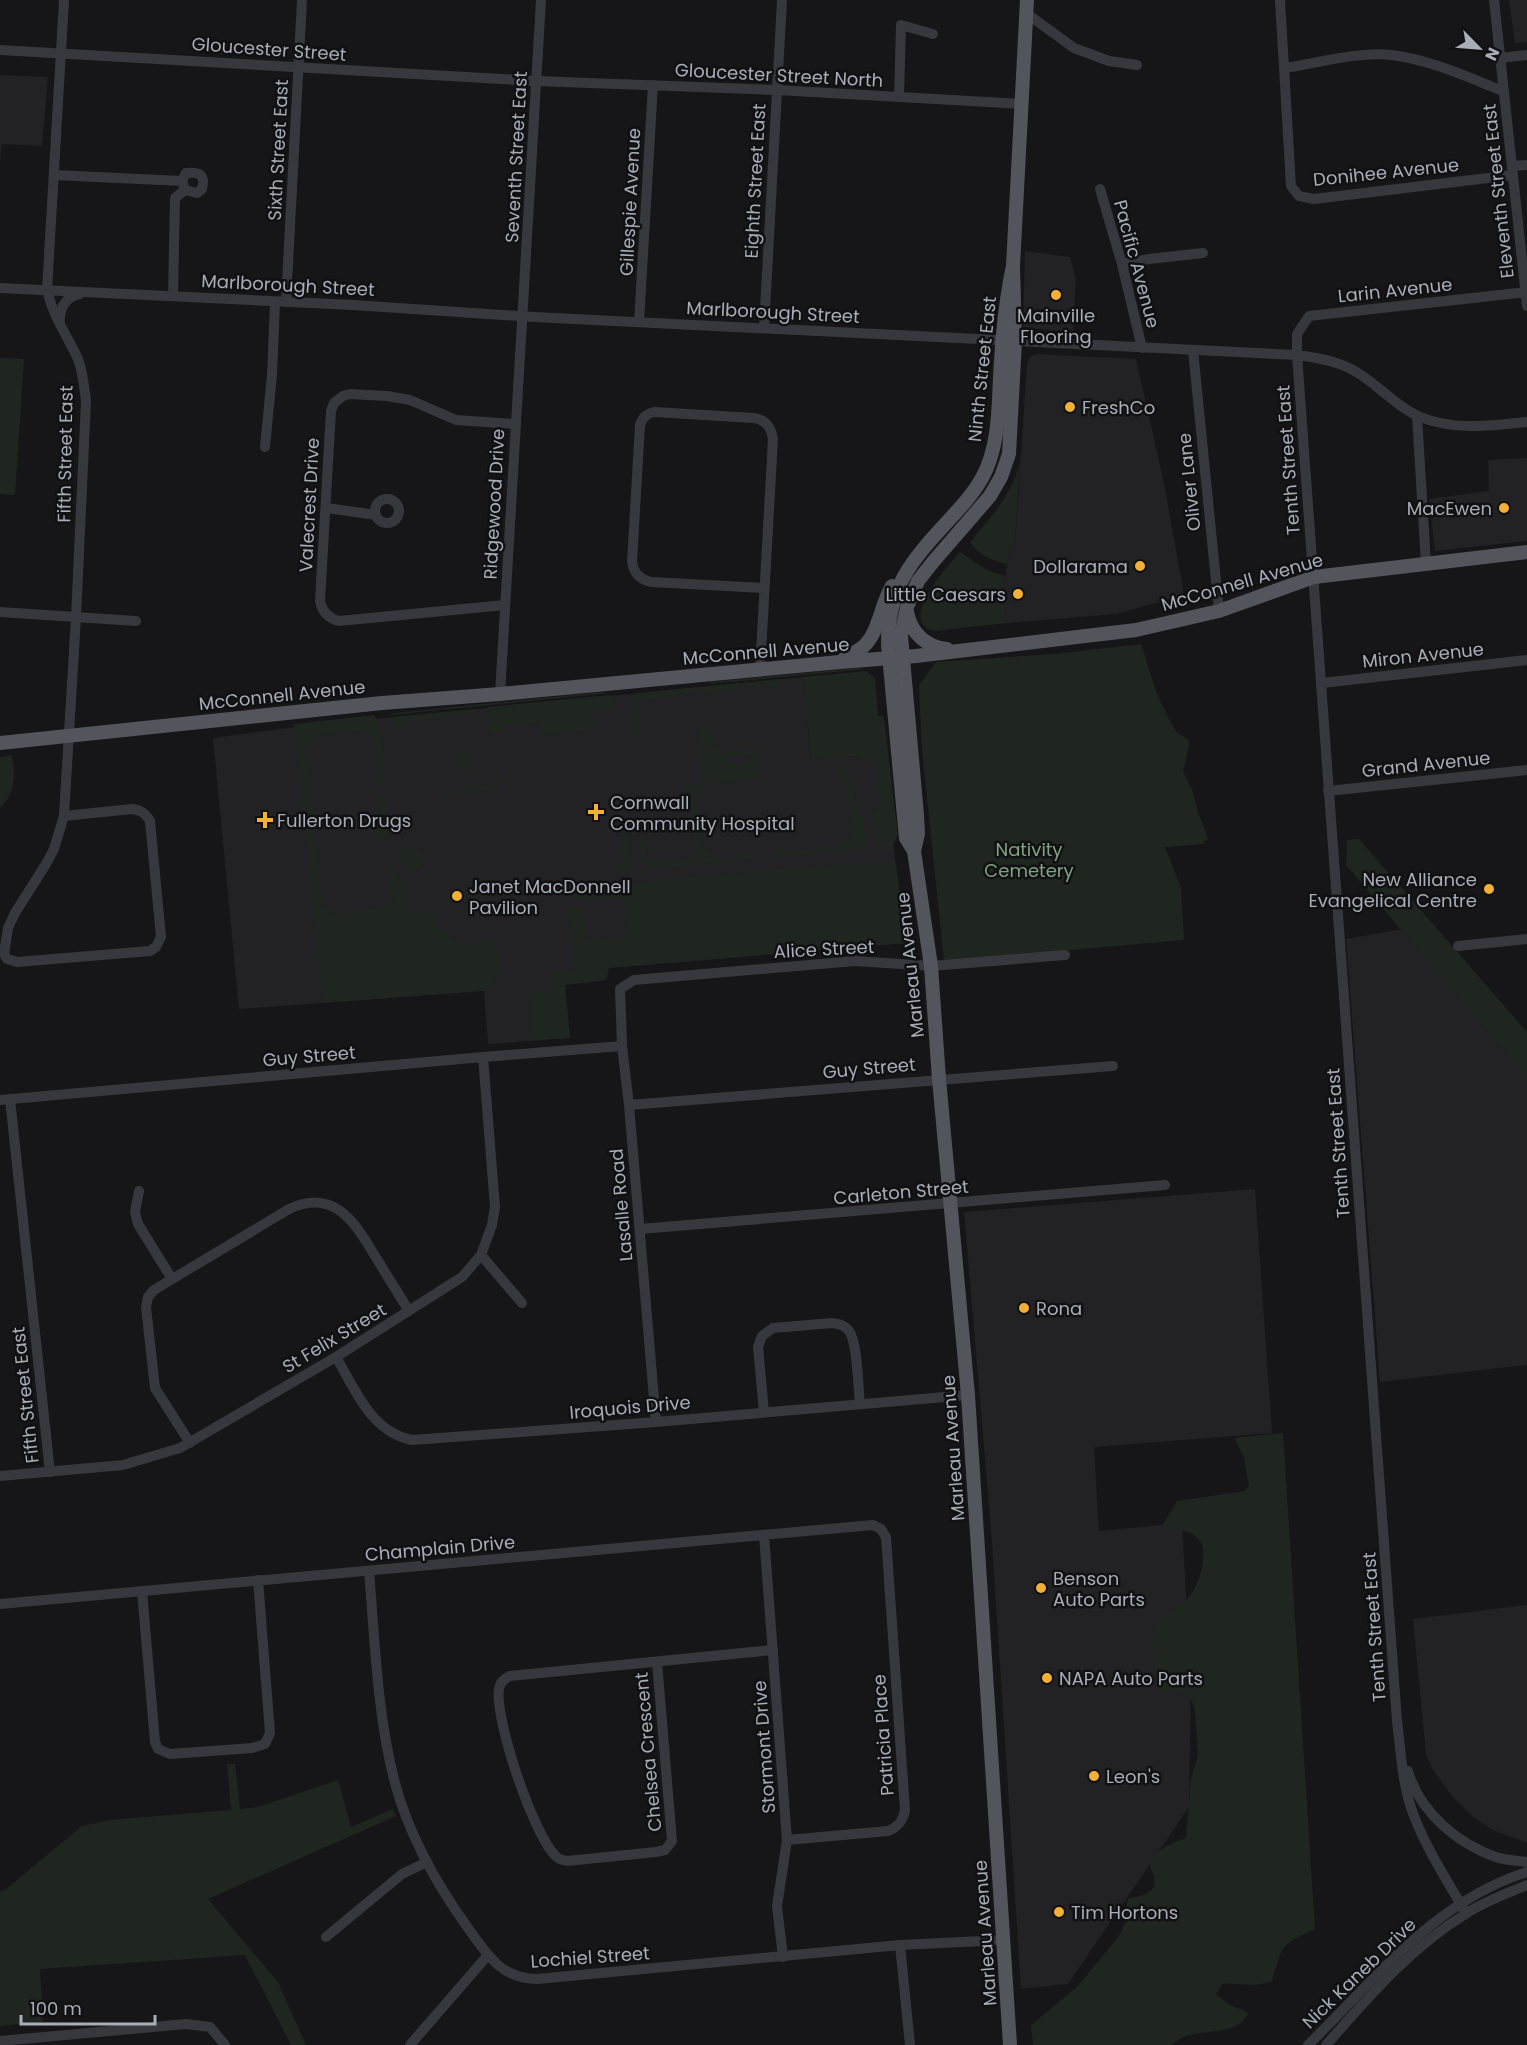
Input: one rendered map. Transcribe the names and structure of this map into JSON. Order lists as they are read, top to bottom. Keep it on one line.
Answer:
{"streets":{"main road":["Ninth Street East","McConnell Avenue","Marleau Avenue"],"street":["Gloucester Street","Gloucester Street North","Sixth Street East","Seventh Street East","Donihee Avenue","Eighth Street East","Eleventh Street East","Gillespie Avenue","Pacific Avenue","Marlborough Street","Larin Avenue","Fifth Street East","Tenth Street East","Oliver Lane","Ridgewood Drive","Valecrest Drive","Miron Avenue","Grand Avenue","Alice Street","Guy Street","Carleton Street","Lasalle Road","St Felix Street","Iroquois Drive","Champlain Drive","Patricia Place","Stormont Drive","Chelsea Crescent","Lochiel Street","Nick Kaneb Drive"]},"crossings":[["Gloucester Street","Gloucester Street North"],["Gloucester Street","Sixth Street East"],["Gloucester Street","Seventh Street East"],["Gloucester Street","Fifth Street East"],["Gloucester Street North","Seventh Street East"],["Gloucester Street North","Eighth Street East"],["Gloucester Street North","Gillespie Avenue"],["Gloucester Street North","Ninth Street East"],["Sixth Street East","Marlborough Street"],["Seventh Street East","Marlborough Street"],["Seventh Street East","Ridgewood Drive"],["Donihee Avenue","Eleventh Street East"],["Eighth Street East","Marlborough Street"],["Eleventh Street East","Larin Avenue"],["Gillespie Avenue","Marlborough Street"],["Pacific Avenue","Marlborough Street"],["Marlborough Street","Larin Avenue"],["Marlborough Street","Ninth Street East"],["Marlborough Street","Fifth Street East"],["Marlborough Street","Tenth Street East"],["Marlborough Street","Oliver Lane"],["Marlborough Street","Ridgewood Drive"],["Larin Avenue","Tenth Street East"],["Ninth Street East","McConnell Avenue"],["Ninth Street East","Marleau Avenue"],["Fifth Street East","McConnell Avenue"],["Fifth Street East","Guy Street"],["Fifth Street East","St Felix Street"],["Tenth Street East","McConnell Avenue"],["Tenth Street East","Miron Avenue"],["Tenth Street East","Grand Avenue"],["Tenth Street East","Nick Kaneb Drive"],["Oliver Lane","McConnell Avenue"],["Ridgewood Drive","Valecrest Drive"],["Ridgewood Drive","McConnell Avenue"],["McConnell Avenue","Marleau Avenue"],["Alice Street","Marleau Avenue"],["Alice Street","Lasalle Road"],["Marleau Avenue","Guy Street"],["Marleau Avenue","Carleton Street"],["Marleau Avenue","Iroquois Drive"],["Marleau Avenue","Lochiel Street"],["Guy Street","Lasalle Road"],["Guy Street","St Felix Street"],["Carleton Street","Lasalle Road"],["Lasalle Road","Iroquois Drive"],["St Felix Street","Iroquois Drive"],["Champlain Drive","Patricia Place"],["Champlain Drive","Stormont Drive"],["Champlain Drive","Lochiel Street"],["Patricia Place","Stormont Drive"],["Stormont Drive","Chelsea Crescent"],["Stormont Drive","Lochiel Street"]],"parks":["Nativity Cemetery"],"places":{"other":["Mainville Flooring","FreshCo","MacEwen","Dollarama","Little Caesars","New Alliance Evangelical Centre","Janet MacDonnell Pavilion","Rona","Benson Auto Parts","NAPA Auto Parts","Leon's","Tim Hortons"],"health":["Cornwall Community Hospital","Fullerton Drugs"]},"scale_bar":"100 m","north":"bottom right"}
